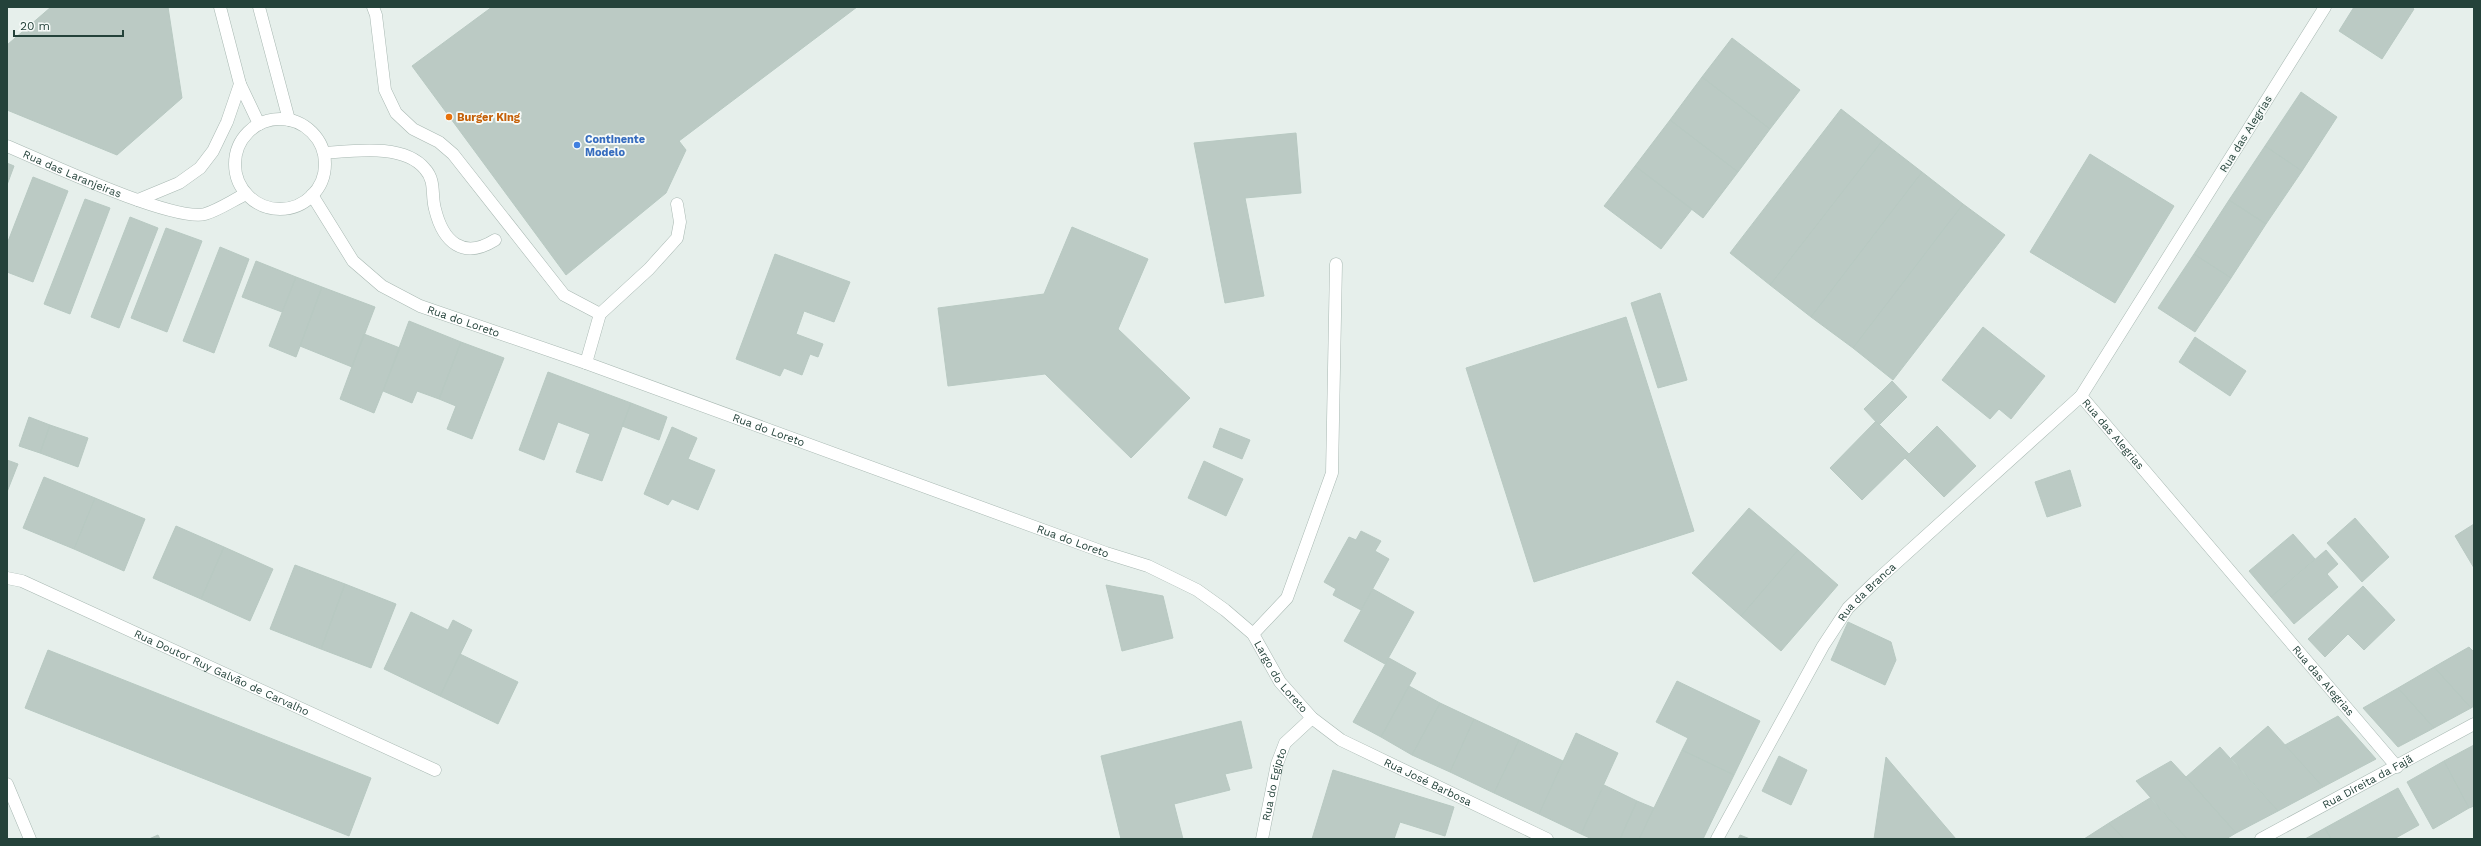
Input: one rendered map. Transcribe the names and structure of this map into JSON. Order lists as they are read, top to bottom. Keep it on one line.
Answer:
{"streets":{"street":["Rua das Alegrias","Rua das Laranjeiras","Rua do Loreto","Rua da Branca","Rua Doutor Ruy Galvão de Carvalho","Largo do Loreto","Rua José Barbosa","Rua Direita da Fajã","Rua do Egipto"]},"crossings":[["Rua das Alegrias","Rua da Branca"],["Rua das Alegrias","Rua Direita da Fajã"],["Rua das Laranjeiras","Rua do Loreto"],["Rua do Loreto","Largo do Loreto"],["Largo do Loreto","Rua José Barbosa"],["Largo do Loreto","Rua do Egipto"],["Rua José Barbosa","Rua do Egipto"]],"places":["Burger King","Continente Modelo"],"scale_bar":"20 m"}
